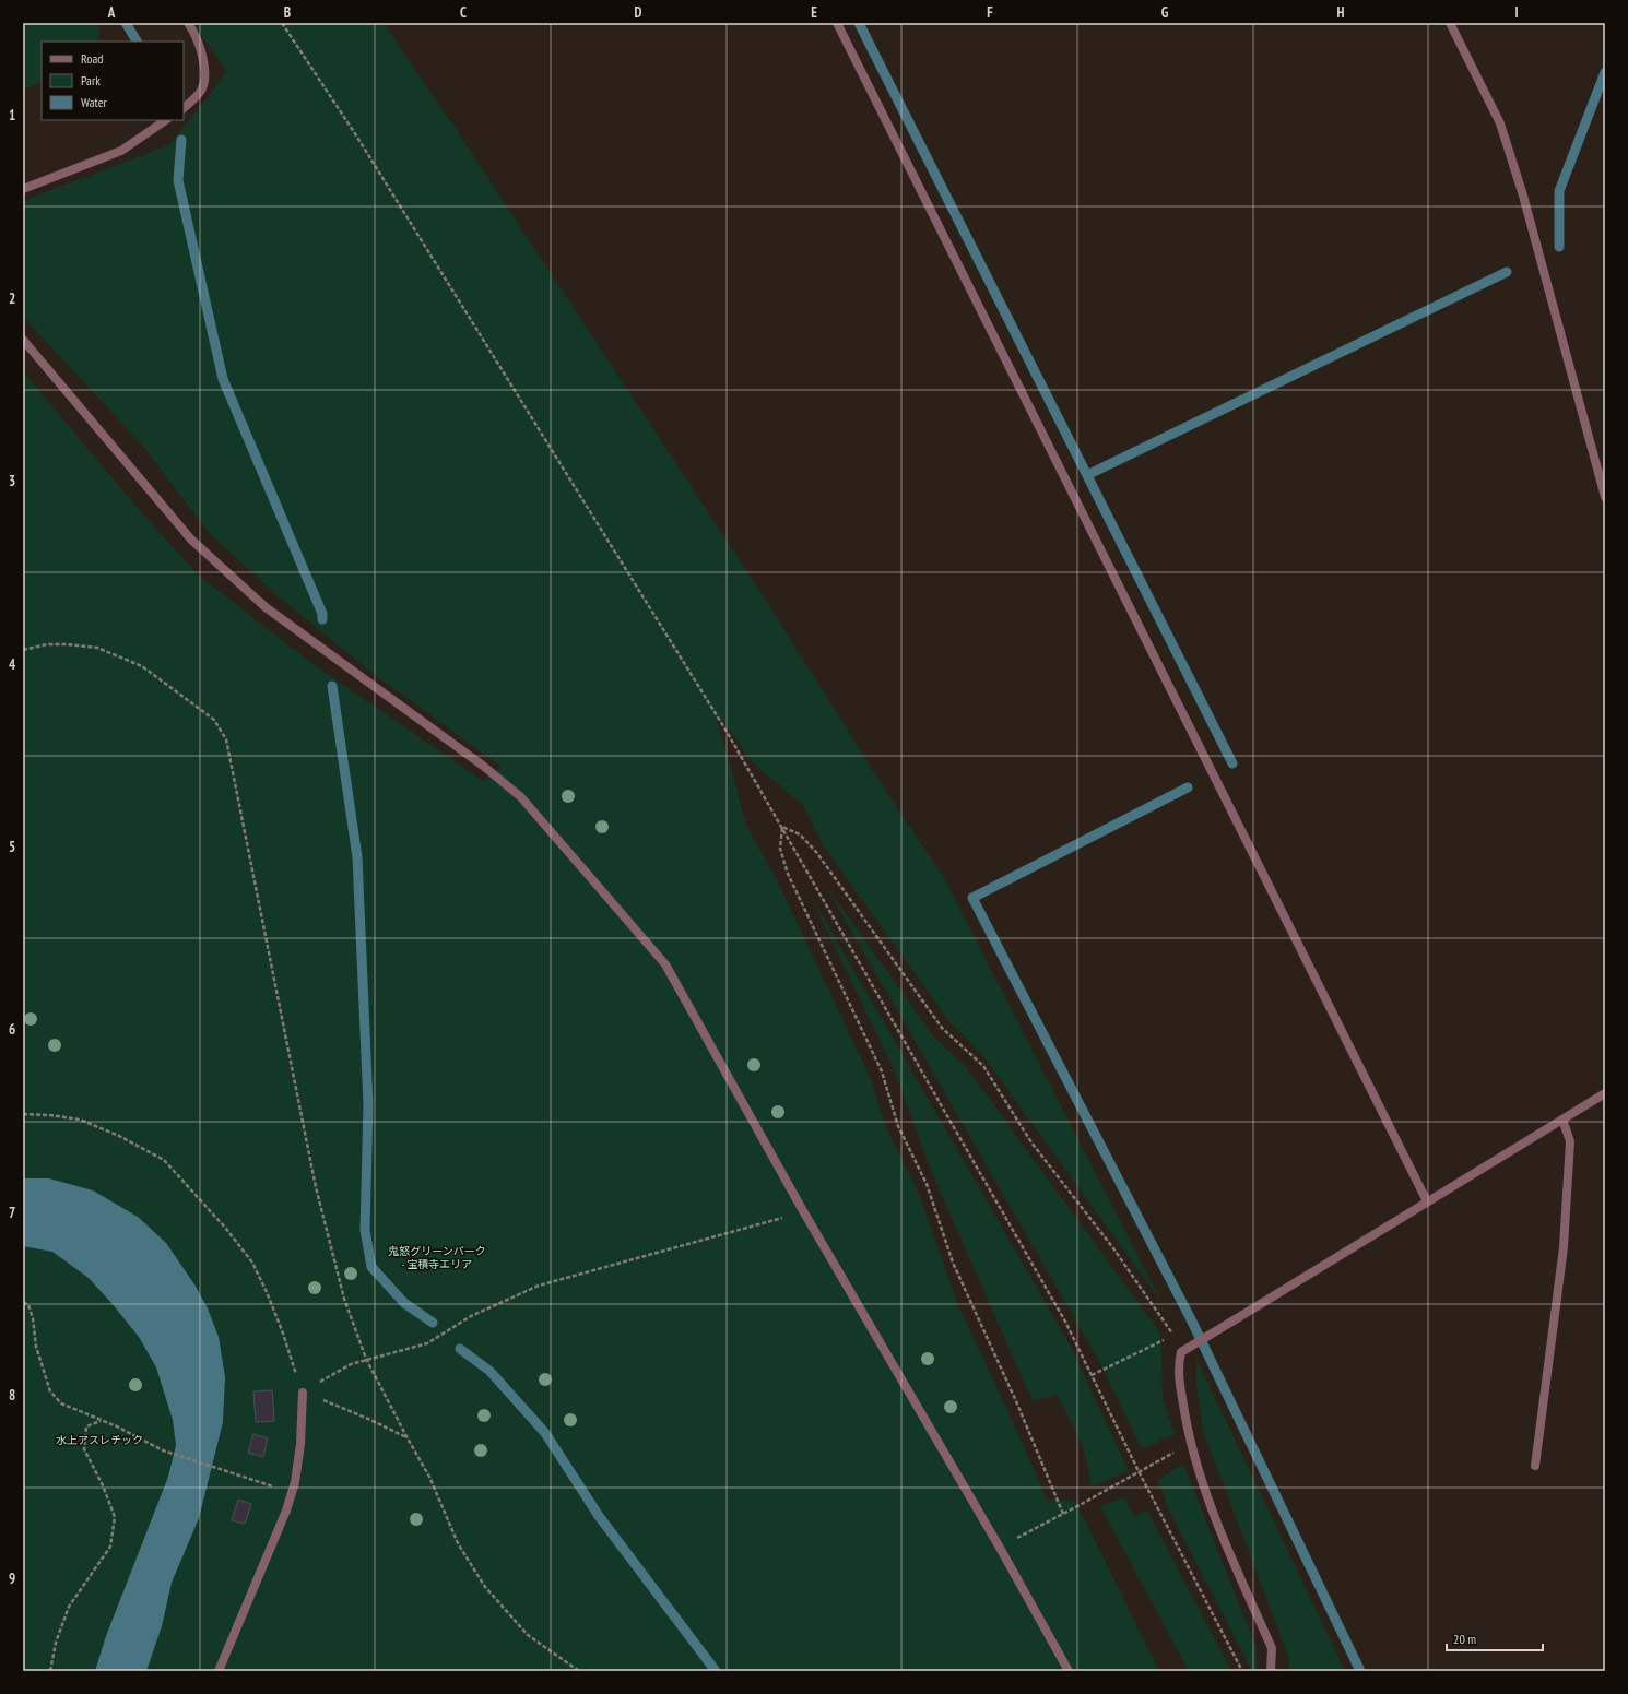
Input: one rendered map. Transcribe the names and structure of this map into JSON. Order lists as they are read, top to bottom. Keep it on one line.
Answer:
{"parks":["鬼怒グリーンパーク - 宝積寺エリア","水上アスレチック"],"legend":["Road","Park","Water"],"scale_bar":"20 m","grid":{"columns":["A","B","C","D","E","F","G","H","I"],"rows":["1","2","3","4","5","6","7","8","9"]}}
